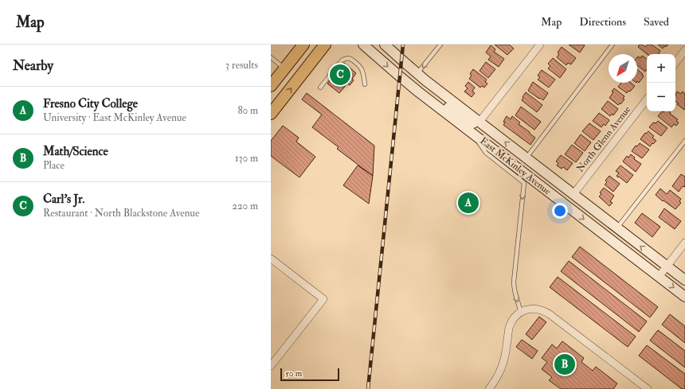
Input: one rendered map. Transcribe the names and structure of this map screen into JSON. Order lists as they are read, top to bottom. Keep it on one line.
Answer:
{"streets":{"main road":["East McKinley Avenue"],"street":["North Glenn Avenue"]},"crossings":[["North Glenn Avenue","East McKinley Avenue"]],"scale_bar":"50 m","north":"bottom left","page":{"header":"Map","nav":["Map","Directions","Saved"],"heading":["Nearby","3 results"],"map_buttons":["+","−"],"pins":["C","A","B"],"list":[{"mark":"A","name":"Fresno City College","note":"University · East McKinley Avenue","value":"80 m"},{"mark":"B","name":"Math/Science","note":"Place","value":"130 m"},{"mark":"C","name":"Carl's Jr.","note":"Restaurant · North Blackstone Avenue","value":"220 m"}],"scale":"50 m"}}
